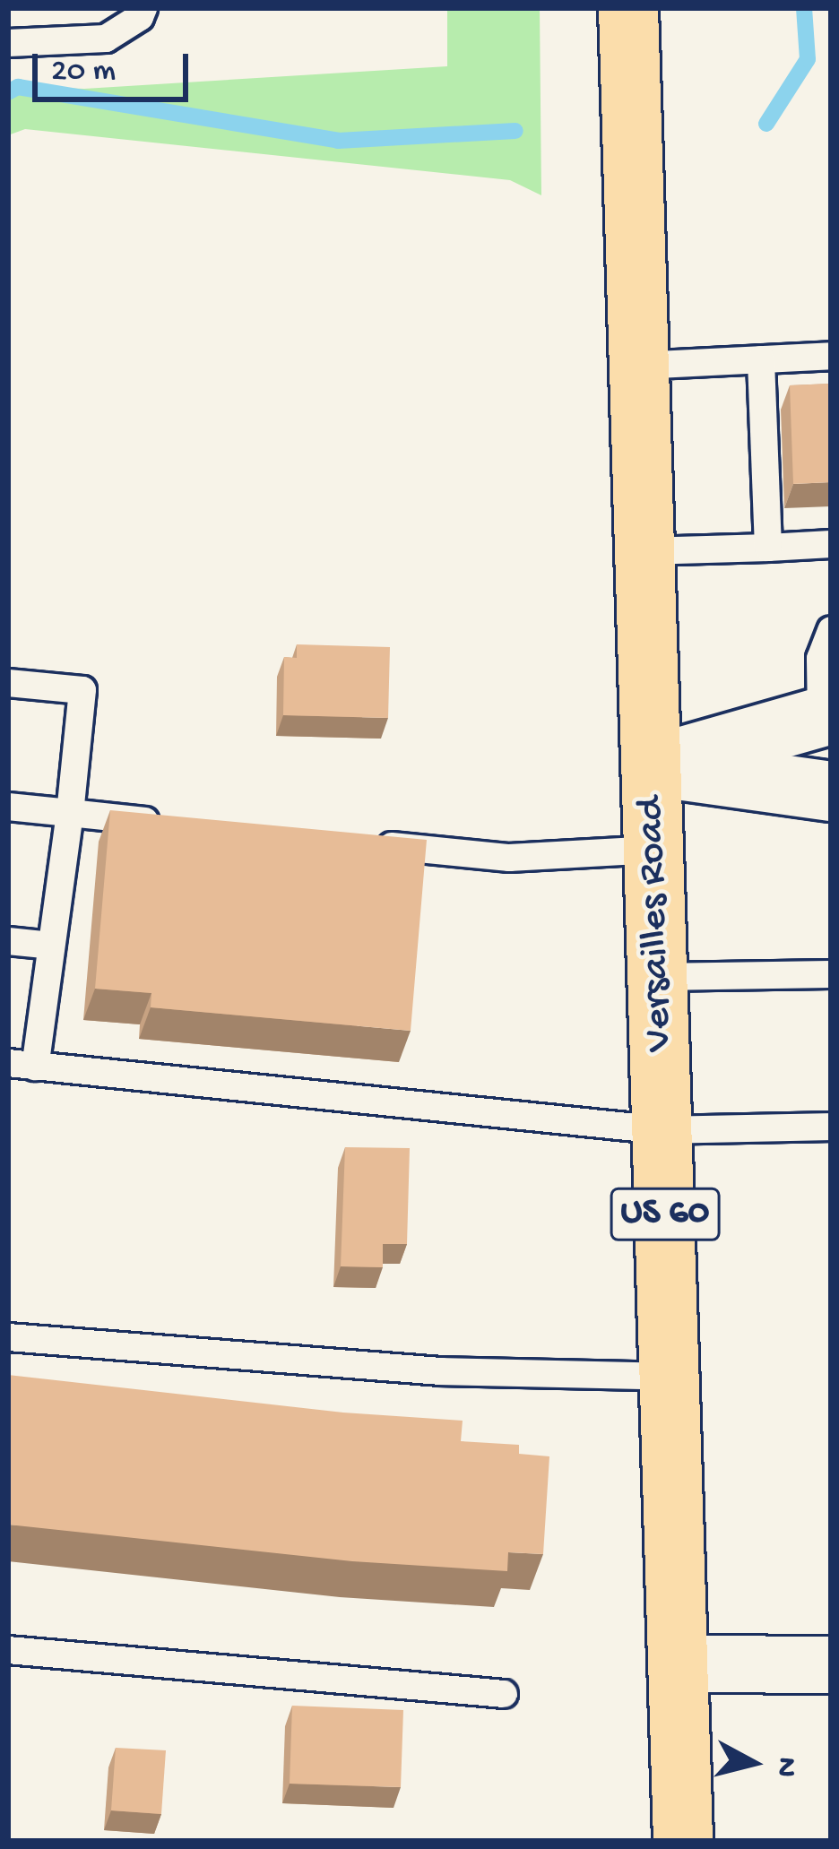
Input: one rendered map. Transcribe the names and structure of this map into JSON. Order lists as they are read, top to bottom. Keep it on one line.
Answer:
{"streets":{"main road":["Versailles Road","US 60"]},"scale_bar":"20 m","north":"right"}
